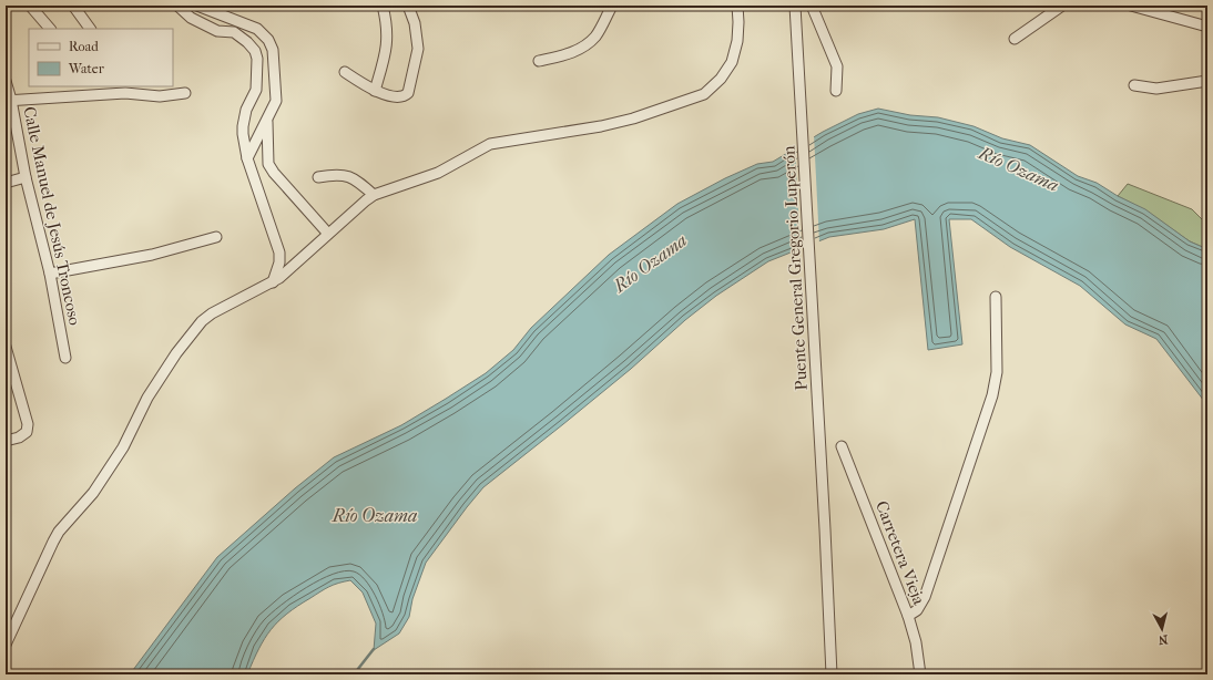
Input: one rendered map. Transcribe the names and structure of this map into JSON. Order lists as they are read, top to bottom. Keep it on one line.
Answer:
{"streets":{"street":["Calle Manuel de Jesús Troncoso","Puente General Gregorio Luperón","Carretera Vieja"]},"water":["Río Ozama"],"legend":["Road","Water"],"north":"bottom"}
